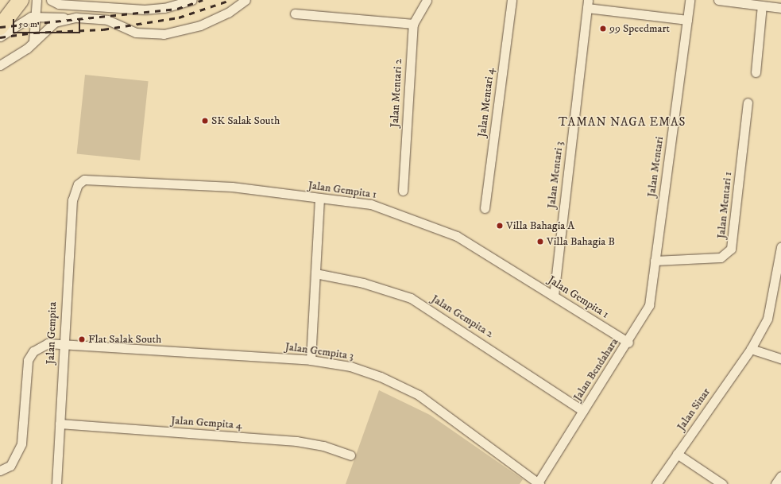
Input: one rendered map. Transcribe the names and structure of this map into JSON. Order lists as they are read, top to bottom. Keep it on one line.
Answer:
{"streets":{"street":["Jalan Mentari 2","Jalan Mentari 4","Jalan Mentari","Jalan Mentari 3","Jalan Gempita 1","Jalan Mentari 1","Jalan Gempita 2","Jalan Gempita","Jalan Gempita 3","Jalan Bendahara","Jalan Sinar","Jalan Gempita 4"]},"crossings":[["Jalan Mentari","Jalan Mentari 1"],["Jalan Mentari","Jalan Bendahara"],["Jalan Mentari 3","Jalan Gempita 1"],["Jalan Gempita 1","Jalan Gempita"],["Jalan Gempita 1","Jalan Bendahara"],["Jalan Mentari 1","Jalan Bendahara"],["Jalan Gempita 2","Jalan Bendahara"],["Jalan Gempita","Jalan Gempita 3"],["Jalan Gempita","Jalan Gempita 4"],["Jalan Gempita 3","Jalan Bendahara"]],"districts":["TAMAN NAGA EMAS"],"places":["99 Speedmart","SK Salak South","Villa Bahagia A","Villa Bahagia B","Flat Salak South"],"scale_bar":"50 m"}
